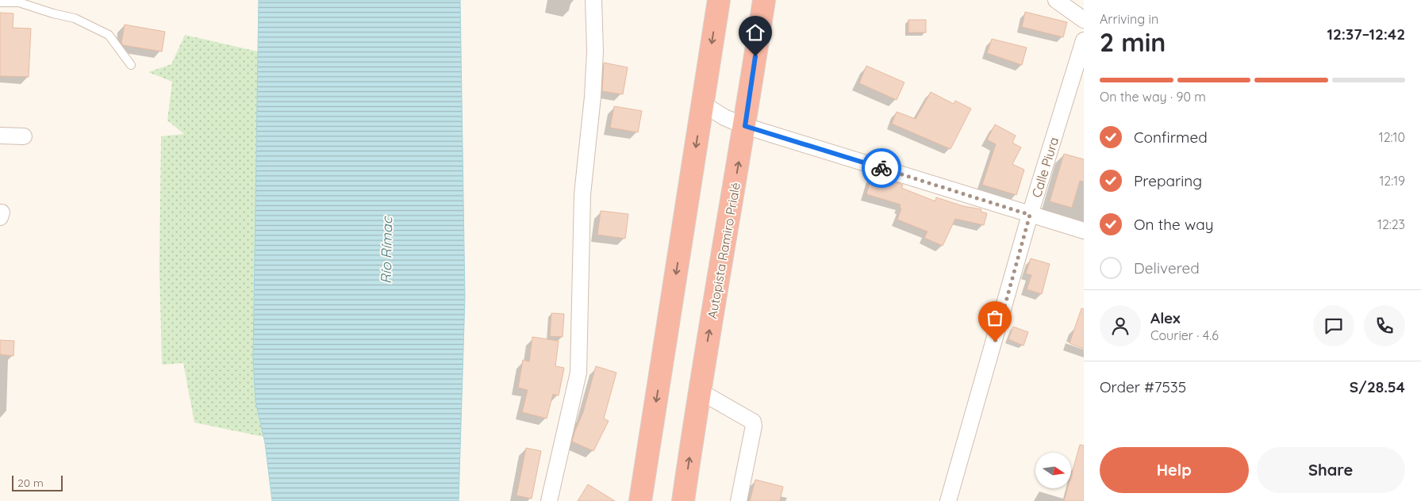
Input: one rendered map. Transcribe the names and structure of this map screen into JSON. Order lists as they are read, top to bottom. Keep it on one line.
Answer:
{"streets":{"highway":["Autopista Ramiro Prialé"],"street":["Calle Piura"]},"water":["Río Rímac"],"scale_bar":"20 m","north":"right","page":{"heading":["2 min","Arriving in","12:37–12:42"],"panel":["Alex","Courier · 4.6","Order #7535","S/28.54"],"bar":"On the way · 90 m","list":[["Confirmed","12:10"],["Preparing","12:19"],["On the way","12:23"],"Delivered"],"buttons":["Help","Share"],"scale":"20 m"}}
